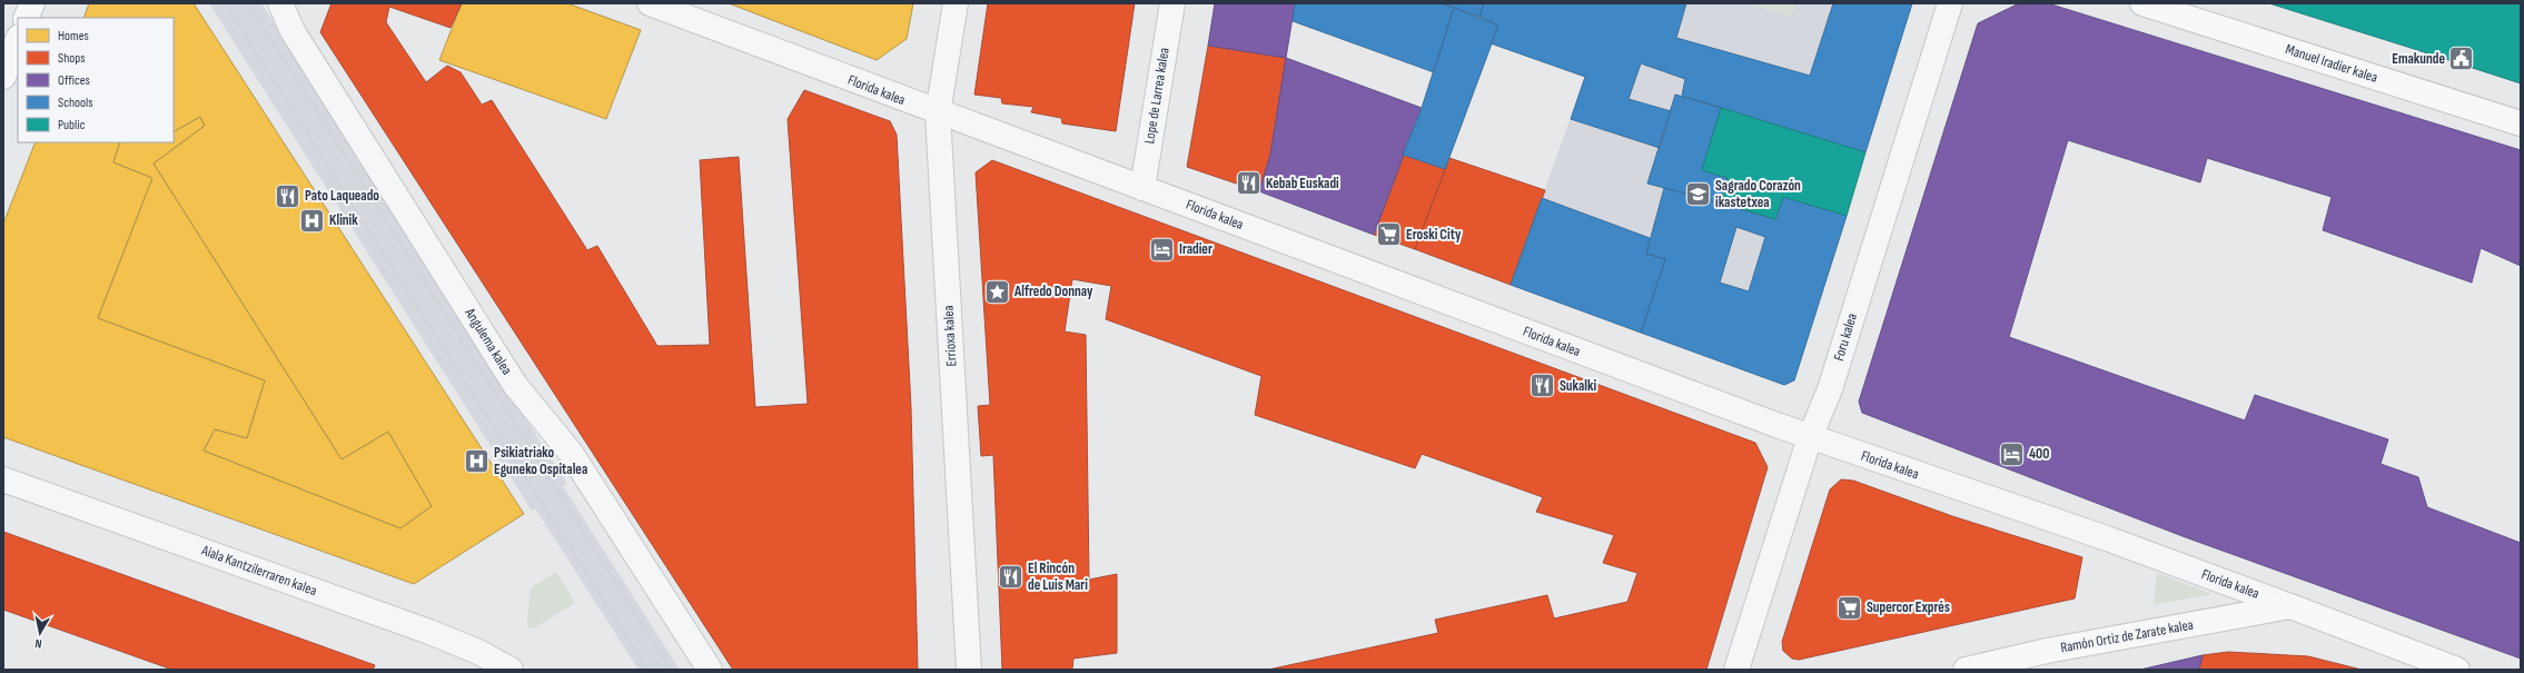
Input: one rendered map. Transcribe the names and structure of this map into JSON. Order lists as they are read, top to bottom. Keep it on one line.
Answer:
{"streets":{"main road":["Manuel Iradier kalea","Florida kalea","Ramón Ortiz de Zarate kalea"],"street":["Lope de Larrea kalea","Errioxa kalea","Foru kalea","Angulema kalea","Aiala Kantzilerraren kalea"]},"crossings":[["Florida kalea","Lope de Larrea kalea"],["Florida kalea","Errioxa kalea"],["Florida kalea","Foru kalea"],["Florida kalea","Ramón Ortiz de Zarate kalea"]],"places":{"public building":["Emakunde"],"restaurant":["Kebab Euskadi","Pato Laqueado","Sukalki","El Rincón de Luis Mari"],"school or university":["Sagrado Corazón ikastetxea"],"hospital":["Klinik","Psikiatriako Eguneko Ospitalea"],"supermarket":["Eroski City","Supercor Exprés"],"hotel":["Iradier","400"],"place":["Alfredo Donnay"]},"legend":["Homes","Shops","Offices","Schools","Public"],"north":"bottom"}
